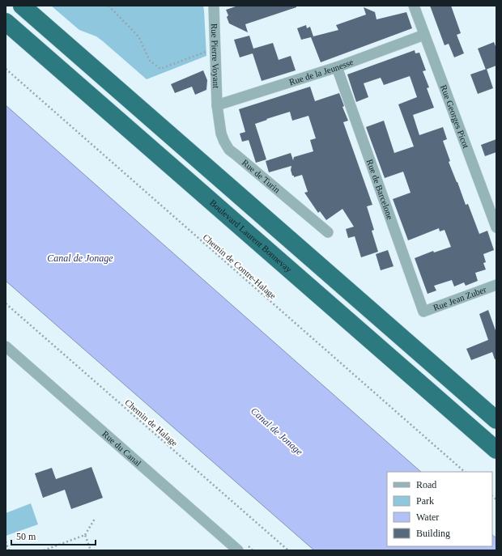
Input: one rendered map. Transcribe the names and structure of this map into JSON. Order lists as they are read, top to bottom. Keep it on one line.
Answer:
{"streets":{"highway":["Boulevard Laurent Bonnevay"],"street":["Rue Pierre Voyant","Rue de la Jeunesse","Rue Georges Picot","Rue de Turin","Rue de Barcelone","Rue Jean Zuber","Rue du Canal"],"path":["Chemin de Contre-Halage","Chemin de Halage"]},"crossings":[["Rue Pierre Voyant","Rue de la Jeunesse"],["Rue Pierre Voyant","Rue de Turin"],["Rue de la Jeunesse","Rue Georges Picot"],["Rue de la Jeunesse","Rue de Turin"],["Rue de la Jeunesse","Rue de Barcelone"],["Rue de Barcelone","Rue Jean Zuber"]],"water":["Canal de Jonage"],"legend":["Road","Park","Water","Building"],"scale_bar":"50 m"}
